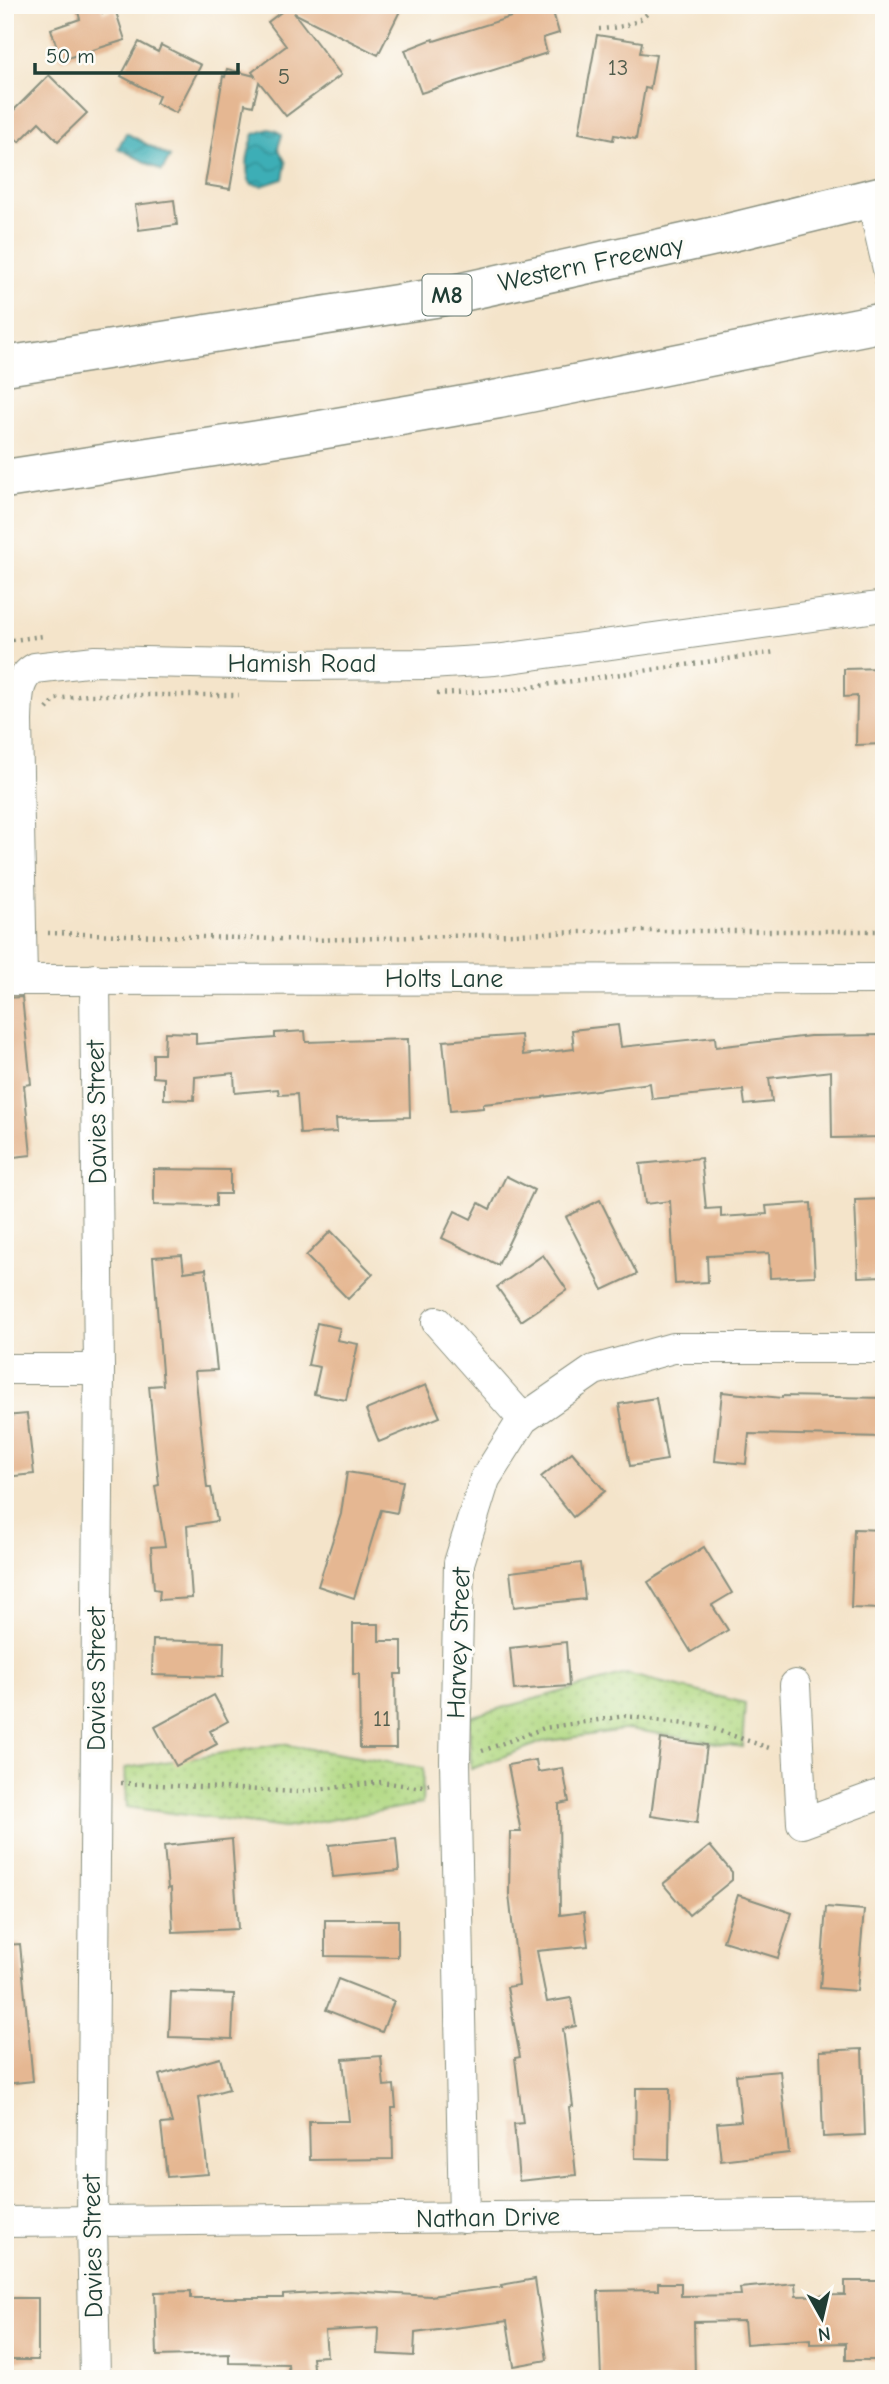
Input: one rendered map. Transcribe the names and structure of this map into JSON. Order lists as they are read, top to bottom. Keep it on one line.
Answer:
{"streets":{"highway":["Western Freeway","M8"],"street":["Hamish Road","Holts Lane","Davies Street","Harvey Street","Nathan Drive"]},"crossings":[["Hamish Road","Holts Lane"],["Holts Lane","Davies Street"],["Davies Street","Nathan Drive"],["Harvey Street","Nathan Drive"]],"house_numbers":["13","5","11"],"scale_bar":"50 m","north":"bottom"}
